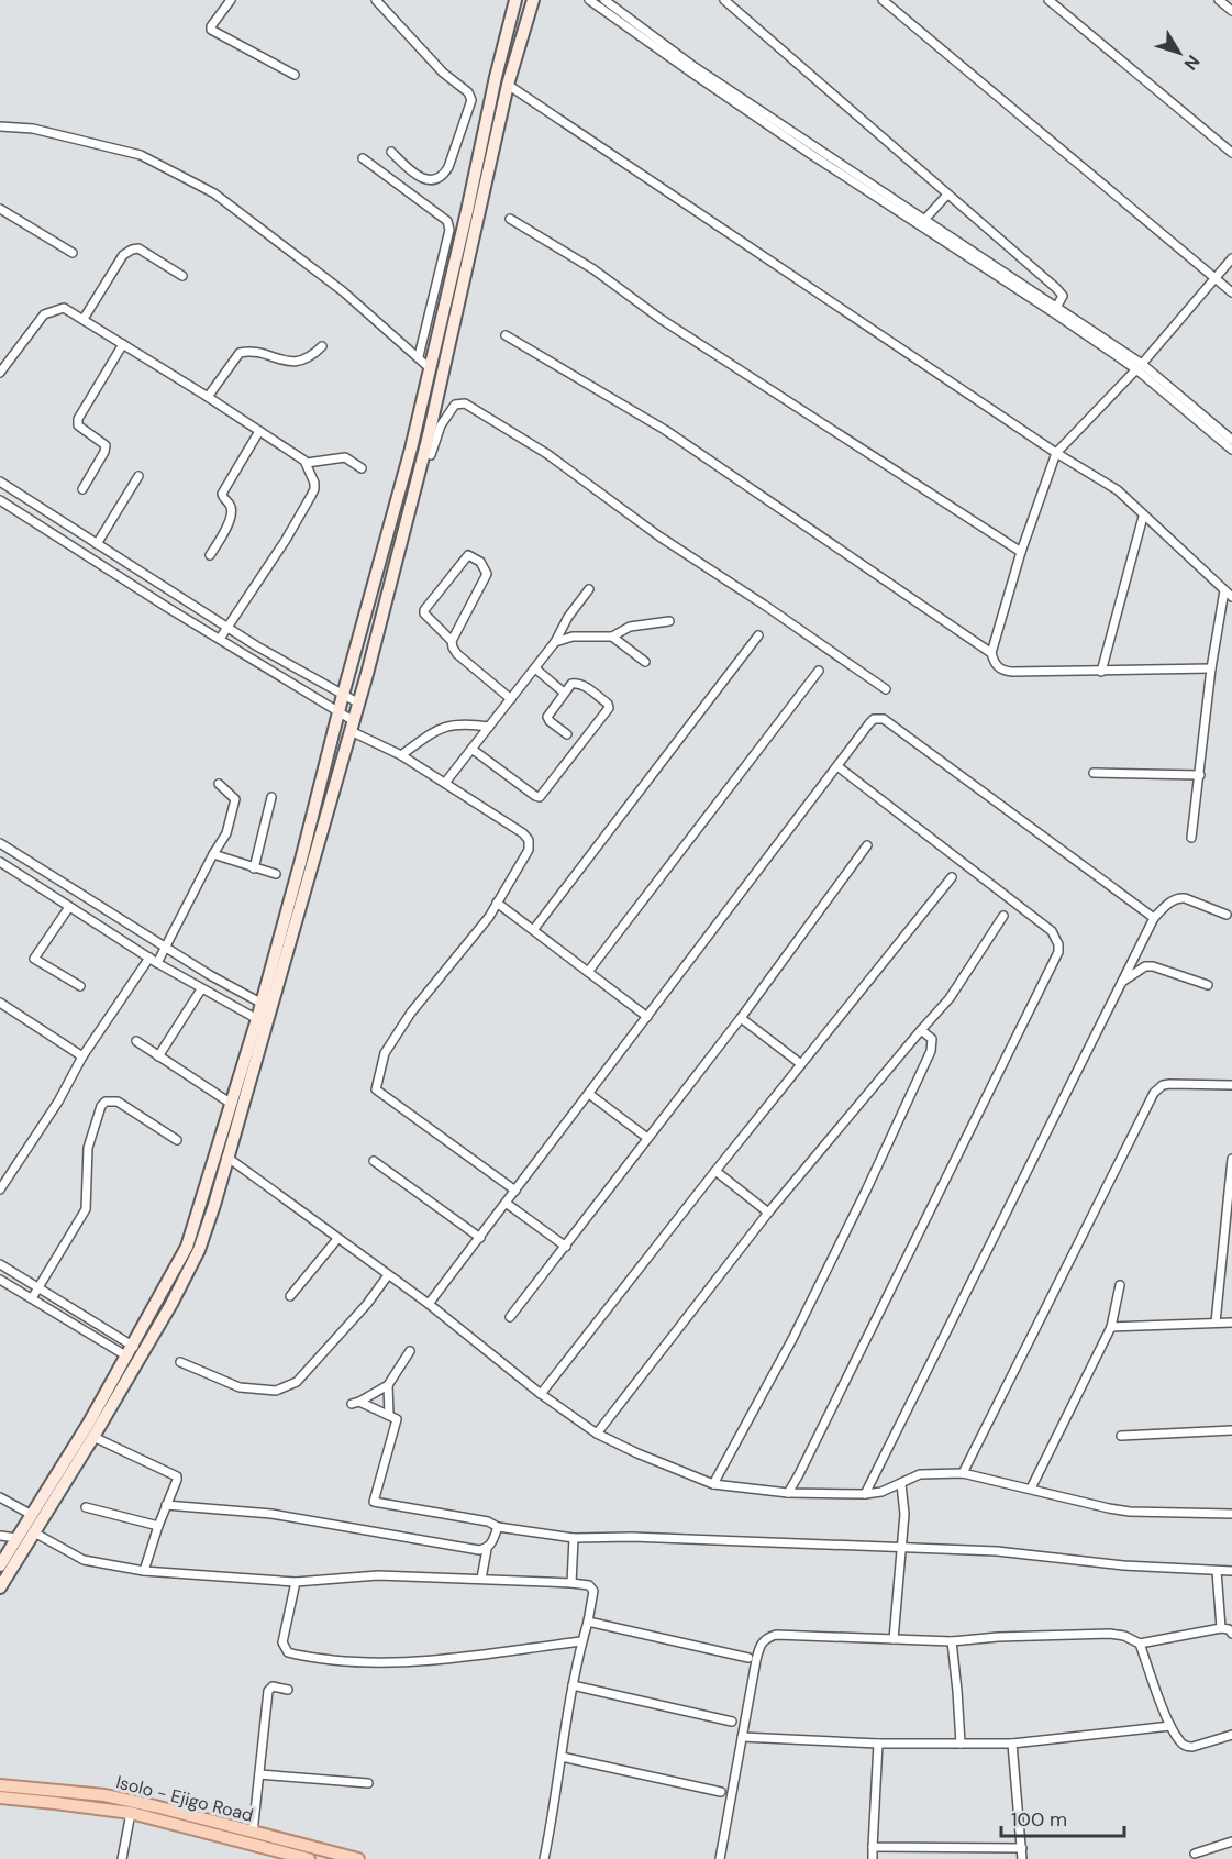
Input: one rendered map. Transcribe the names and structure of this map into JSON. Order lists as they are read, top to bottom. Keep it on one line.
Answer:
{"streets":{"main road":["Isolo - Ejigo Road"]},"scale_bar":"100 m","north":"bottom right"}
